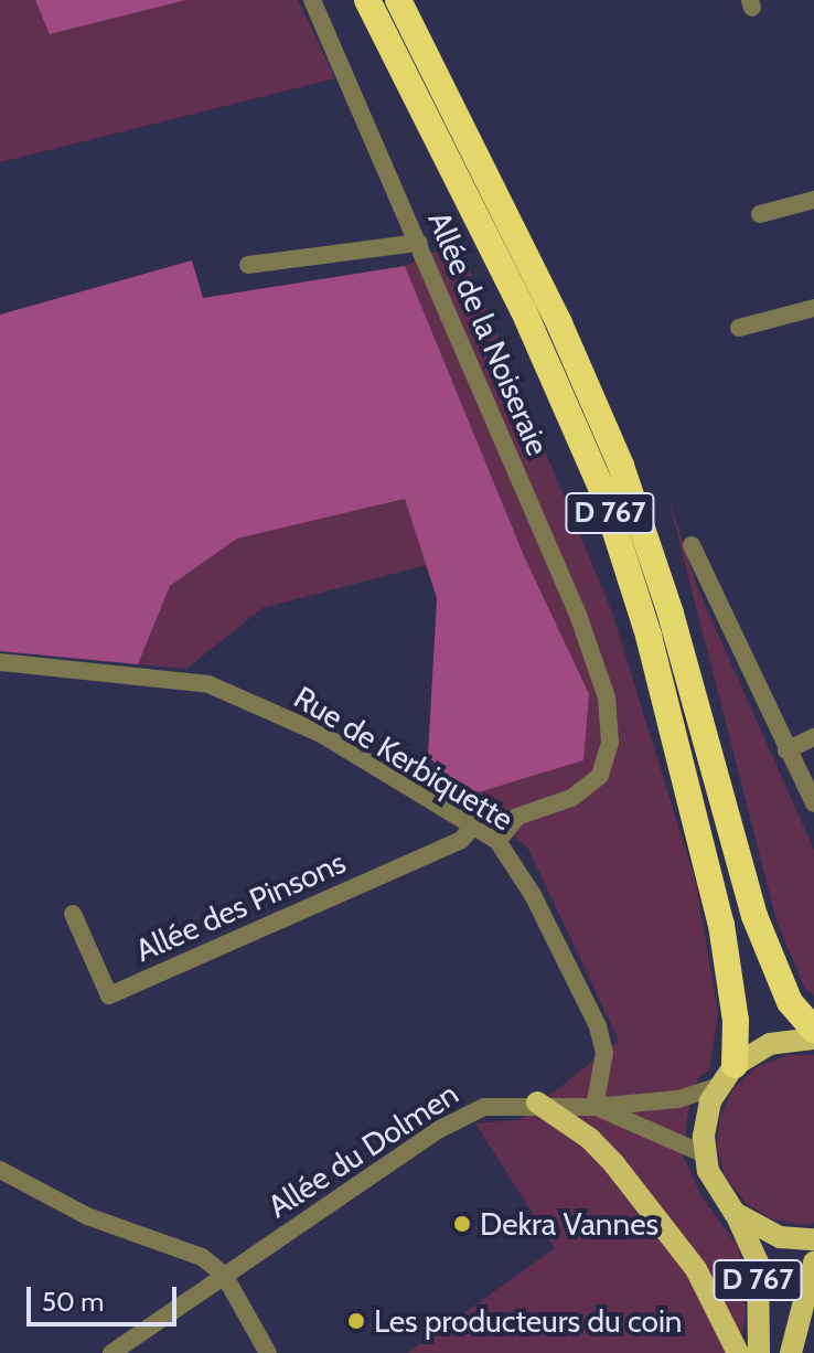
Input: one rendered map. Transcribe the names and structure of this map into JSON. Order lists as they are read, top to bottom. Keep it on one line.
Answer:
{"streets":{"highway":["D 767"],"street":["Allée de la Noiseraie","Rue de Kerbiquette","Allée des Pinsons","Allée du Dolmen"]},"crossings":[["Allée de la Noiseraie","Rue de Kerbiquette"],["D 767","Allée du Dolmen"],["Rue de Kerbiquette","Allée des Pinsons"],["Rue de Kerbiquette","Allée du Dolmen"]],"places":["Dekra Vannes","Les producteurs du coin"],"scale_bar":"50 m"}
